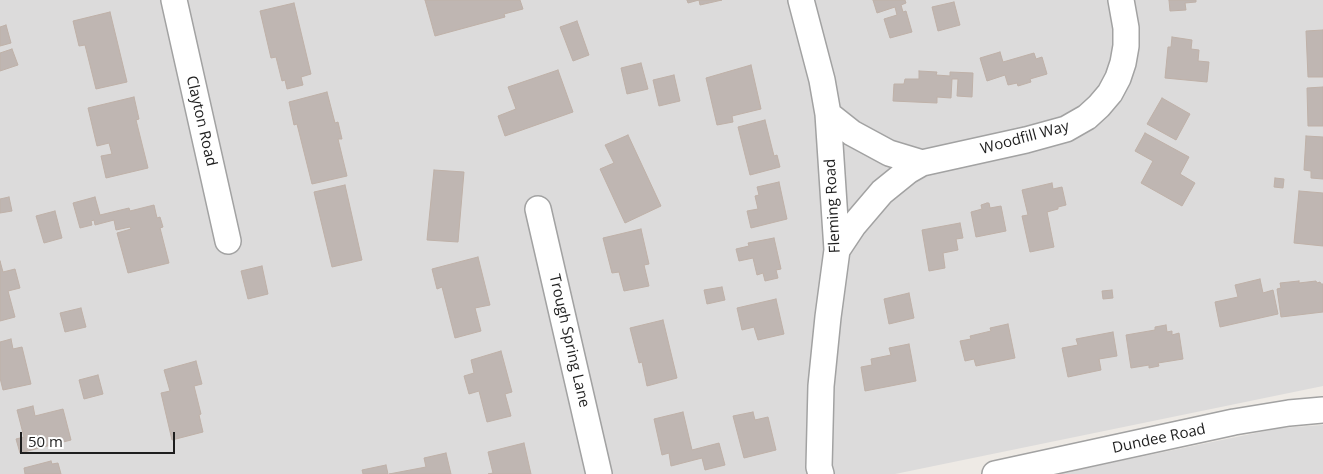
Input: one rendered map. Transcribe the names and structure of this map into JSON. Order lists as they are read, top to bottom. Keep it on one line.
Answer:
{"streets":{"street":["Clayton Road","Woodfill Way","Fleming Road","Trough Spring Lane","Dundee Road"]},"crossings":[["Woodfill Way","Fleming Road"]],"scale_bar":"50 m"}
